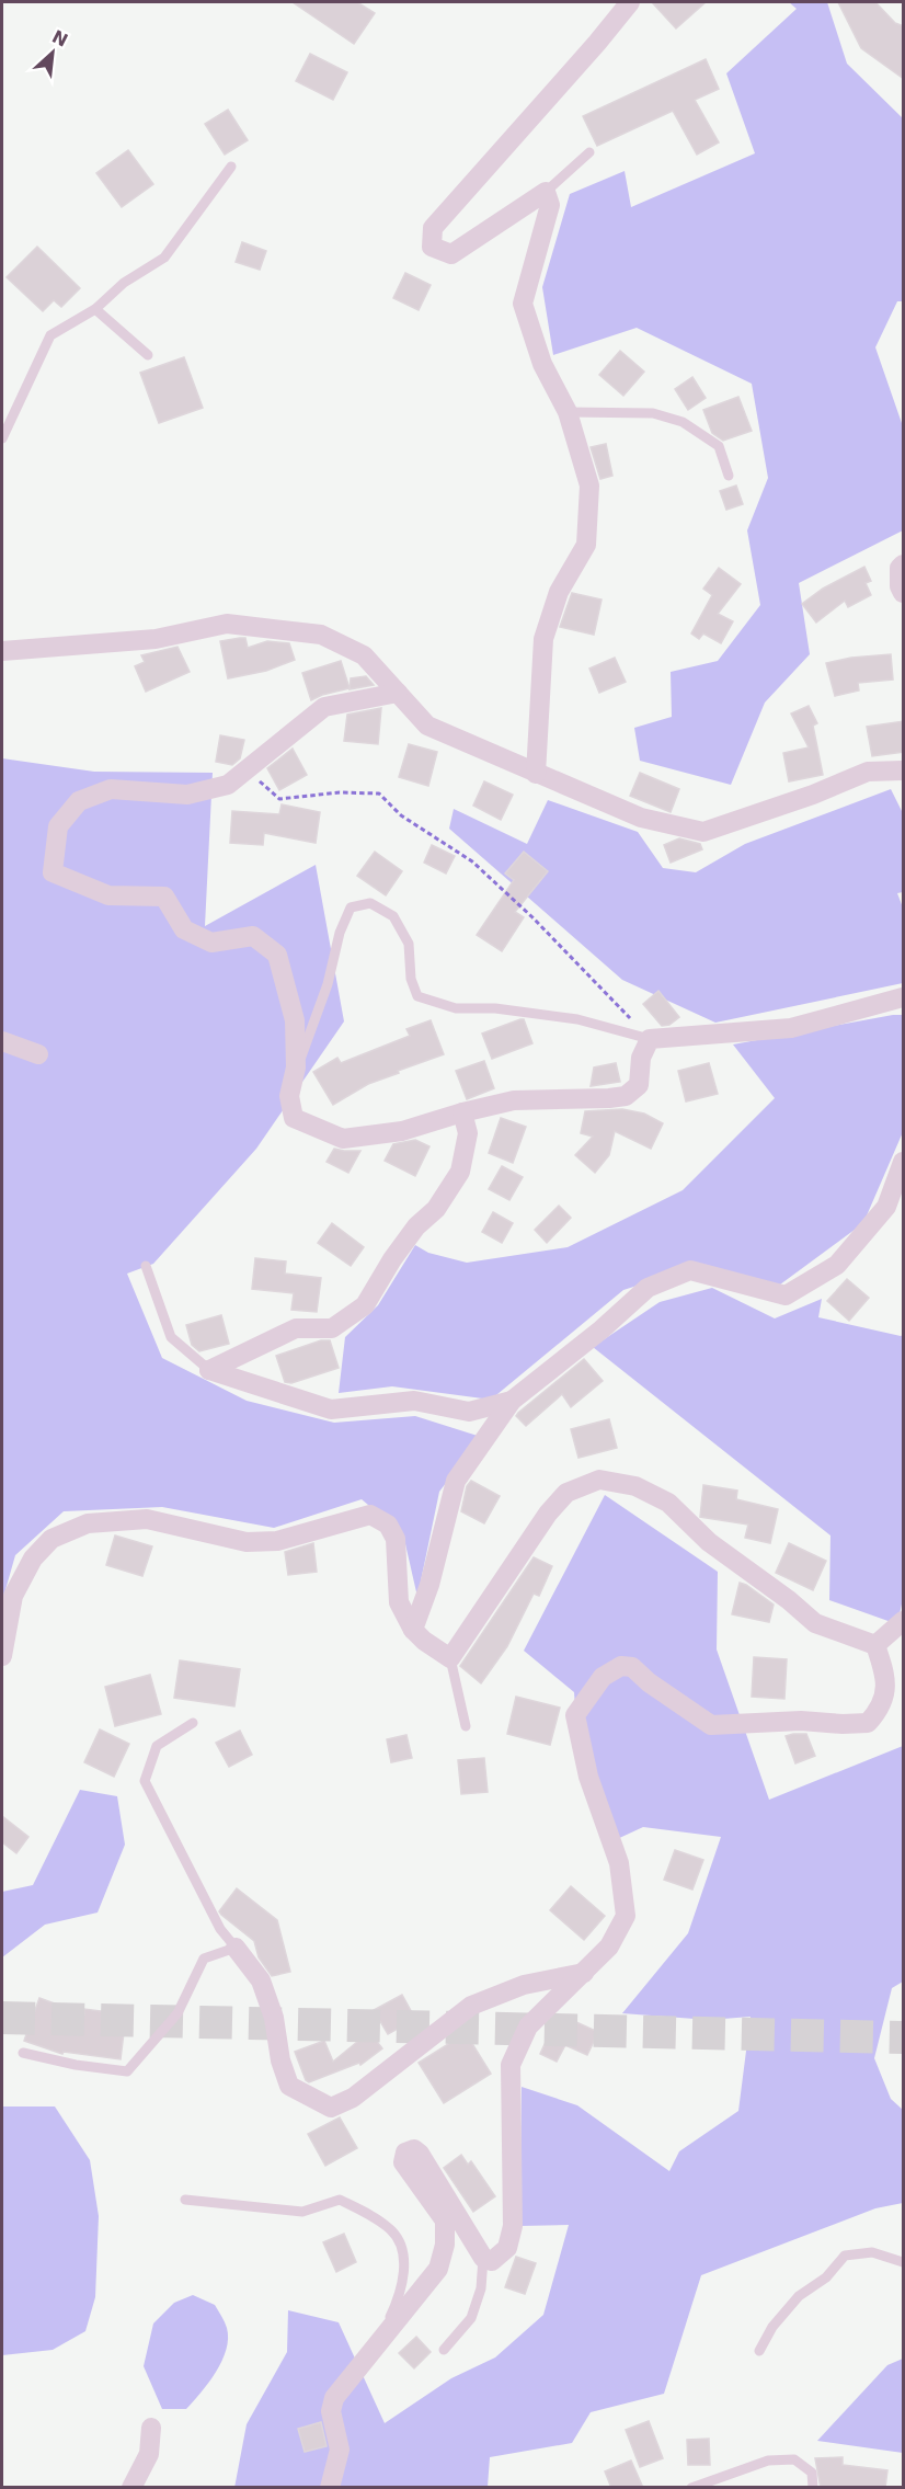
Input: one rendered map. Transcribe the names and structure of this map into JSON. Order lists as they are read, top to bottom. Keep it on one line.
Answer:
{"north":"top right"}
